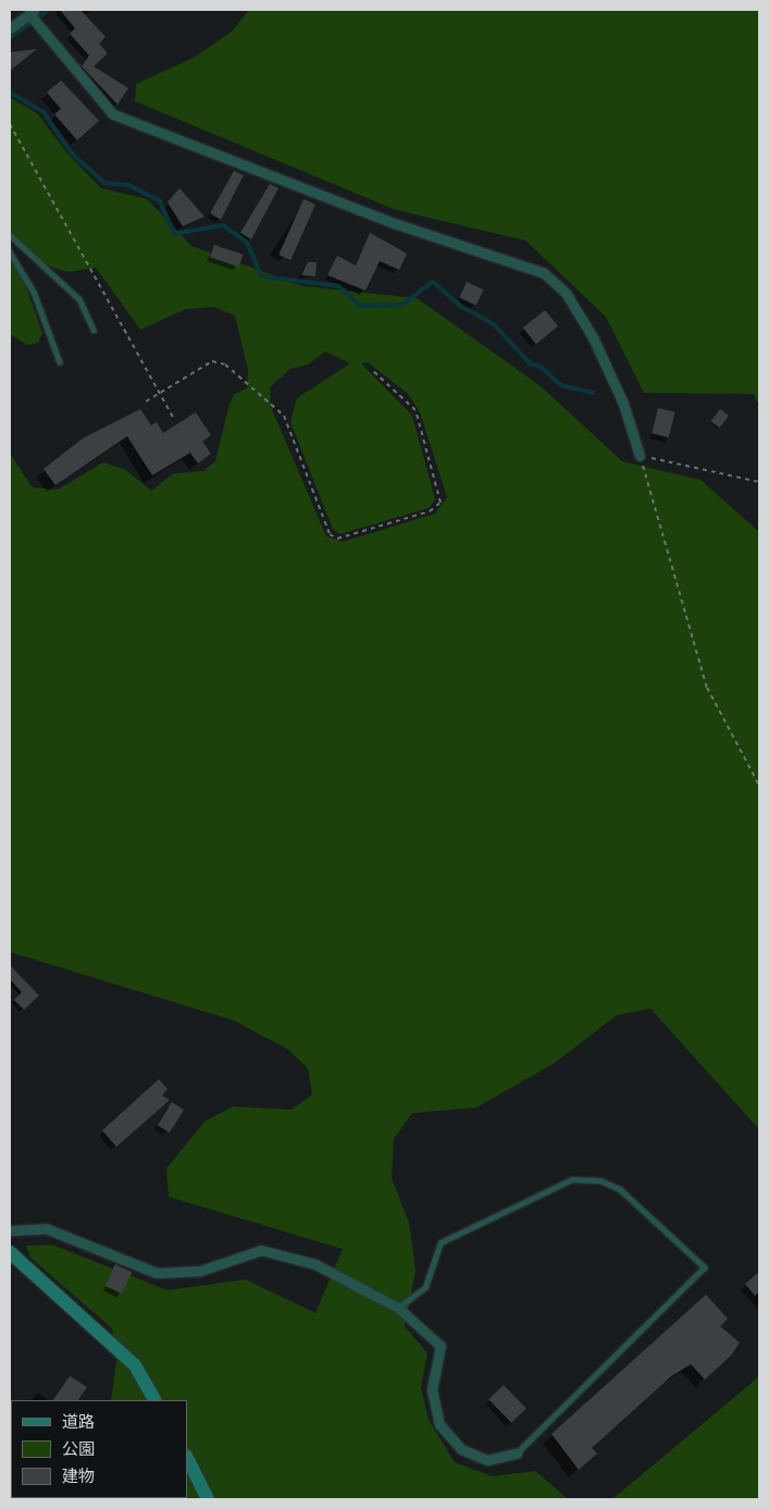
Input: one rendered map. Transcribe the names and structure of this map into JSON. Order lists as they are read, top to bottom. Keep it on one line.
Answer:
{"legend":["道路","公園","建物"]}
